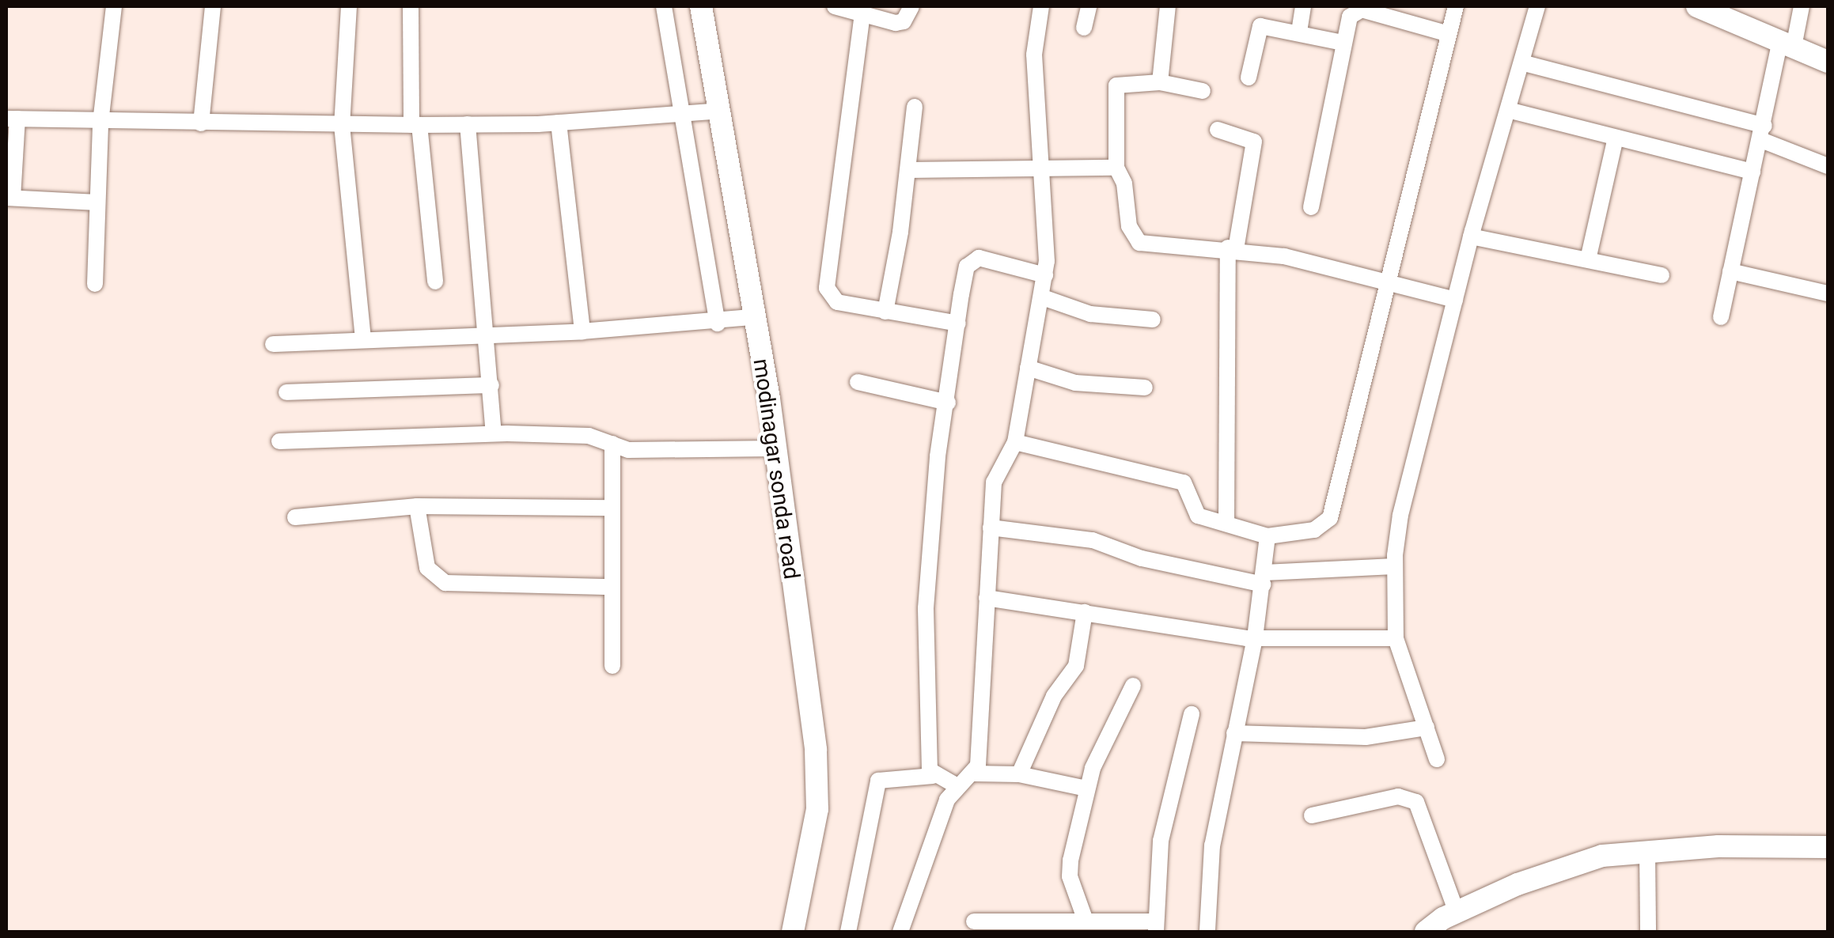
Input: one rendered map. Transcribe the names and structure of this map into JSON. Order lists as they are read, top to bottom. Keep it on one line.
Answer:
{"streets":{"street":["modinagar sonda road"]}}
